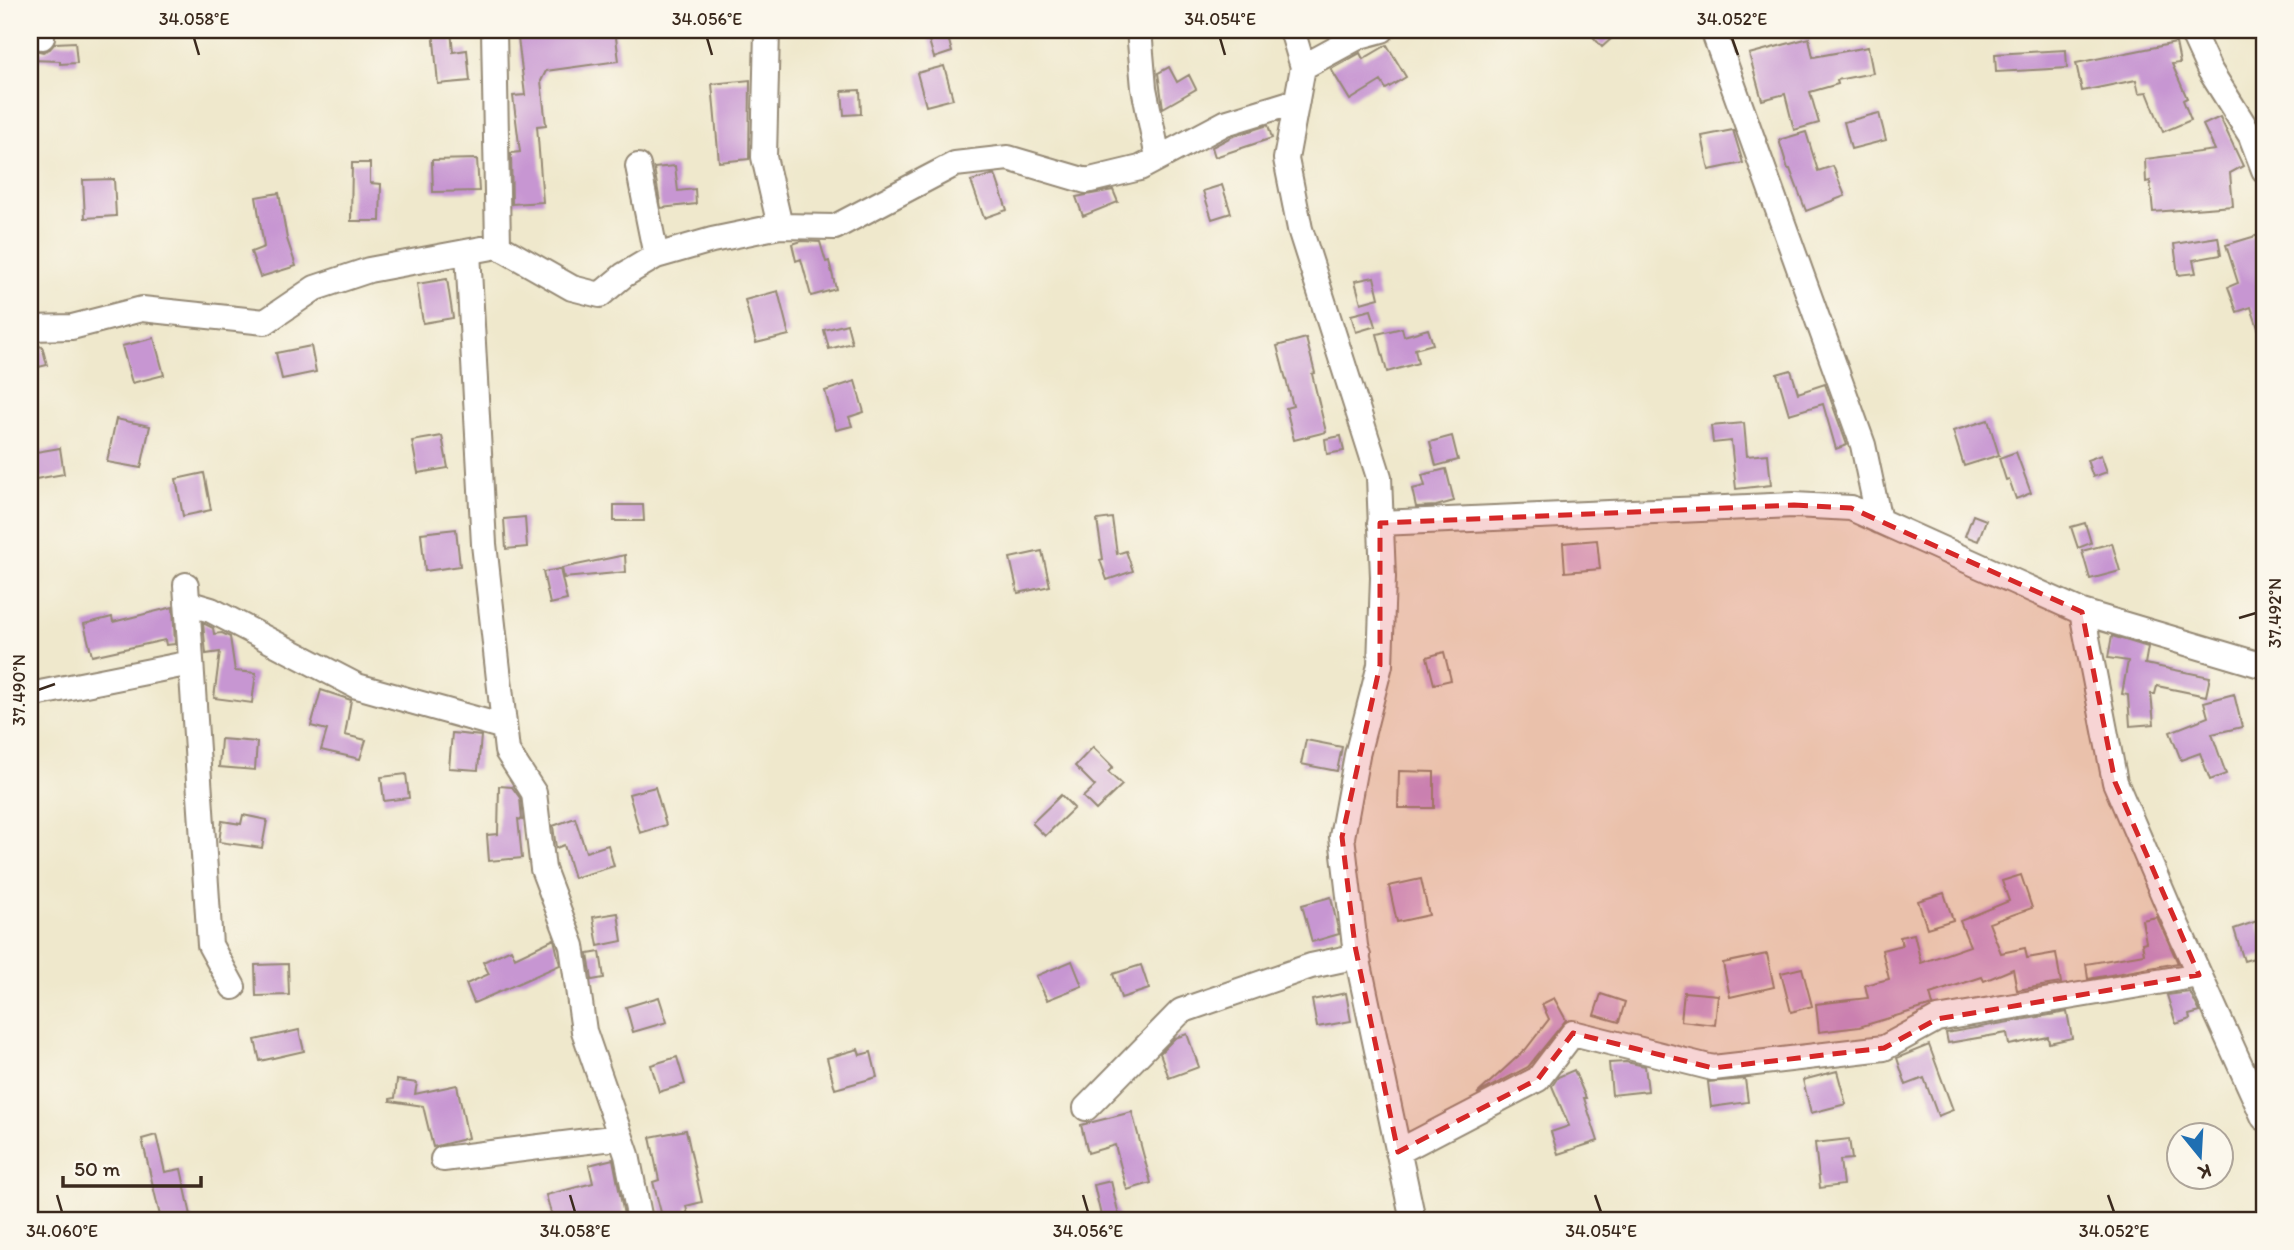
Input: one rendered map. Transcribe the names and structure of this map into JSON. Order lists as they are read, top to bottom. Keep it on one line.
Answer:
{"scale_bar":"50 m","north":"bottom","coordinates":["34.058°E","34.056°E","34.054°E","34.052°E","37.492°N","37.490°N","34.060°E"]}
